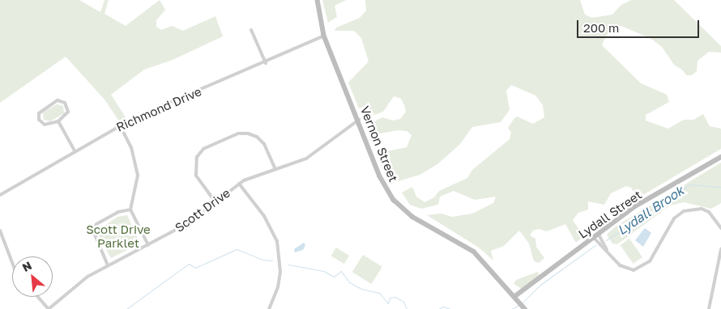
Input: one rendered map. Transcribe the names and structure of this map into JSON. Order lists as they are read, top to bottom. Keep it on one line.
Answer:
{"streets":{"street":["Richmond Drive","Vernon Street","Scott Drive","Lydall Street"]},"crossings":[["Richmond Drive","Vernon Street"],["Vernon Street","Scott Drive"],["Vernon Street","Lydall Street"]],"water":["Lydall Brook"],"parks":["Scott Drive Parklet"],"scale_bar":"200 m","north":"top left"}
